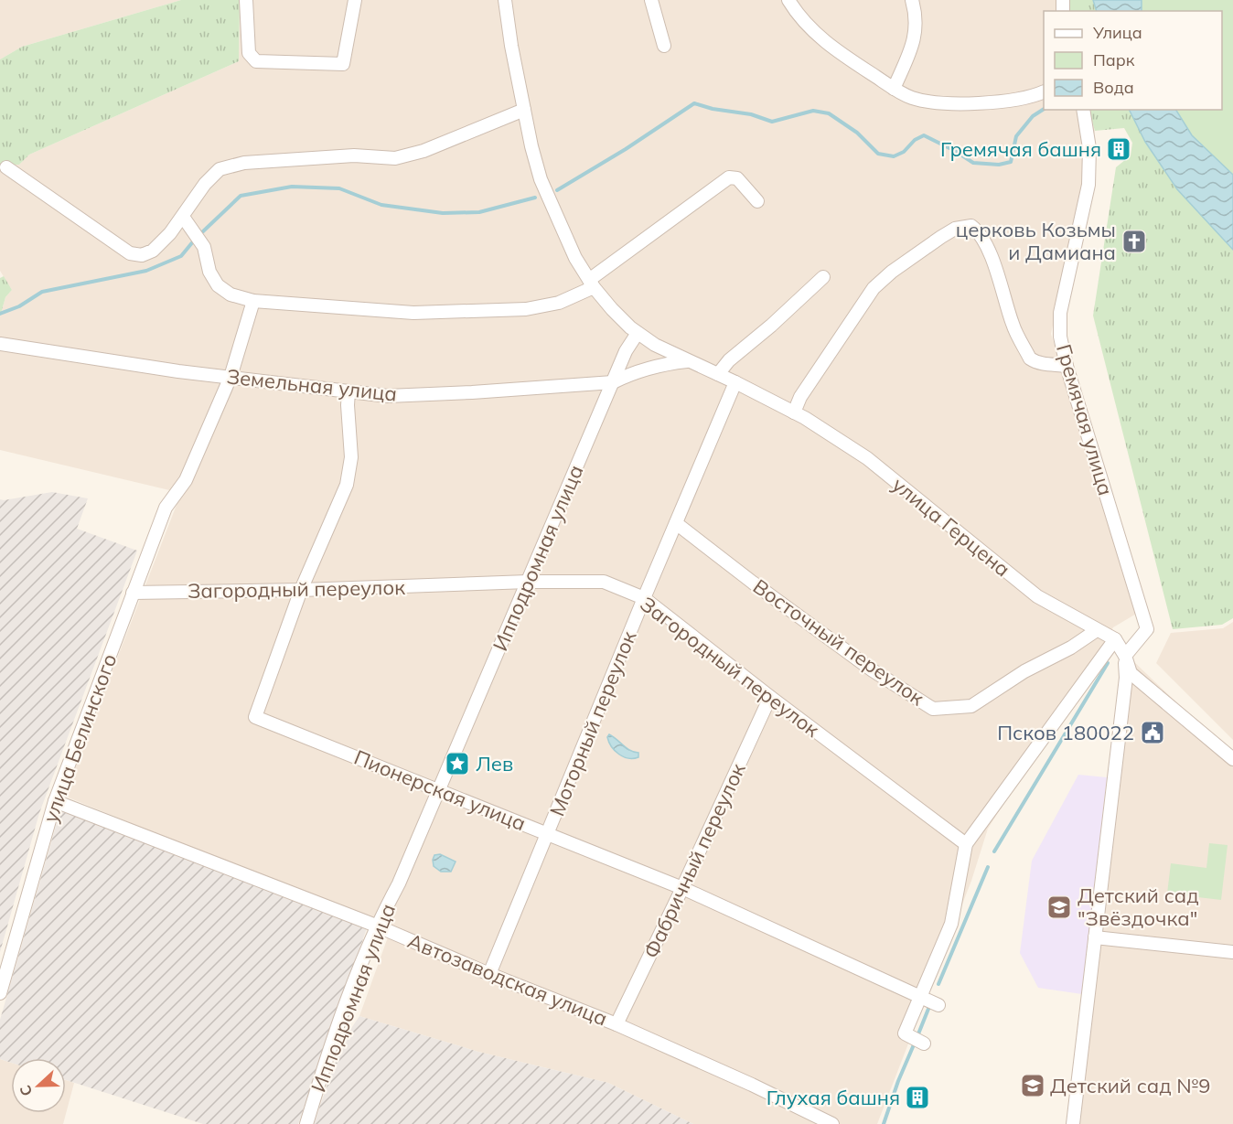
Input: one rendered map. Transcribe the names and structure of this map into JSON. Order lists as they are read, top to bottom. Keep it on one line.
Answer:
{"streets":{"street":["Земельная улица","Гремячая улица","улица Герцена","Ипподромная улица","Загородный переулок","Восточный переулок","Моторный переулок","улица Белинского","Пионерская улица","Фабричный переулок","Автозаводская улица"]},"crossings":[["Земельная улица","улица Герцена"],["Земельная улица","Ипподромная улица"],["Земельная улица","улица Белинского"],["Земельная улица","Пионерская улица"],["улица Герцена","Ипподромная улица"],["улица Герцена","Восточный переулок"],["улица Герцена","Моторный переулок"],["Ипподромная улица","Загородный переулок"],["Ипподромная улица","Пионерская улица"],["Ипподромная улица","Автозаводская улица"],["Загородный переулок","Моторный переулок"],["Загородный переулок","улица Белинского"],["Загородный переулок","Пионерская улица"],["Загородный переулок","Фабричный переулок"],["Восточный переулок","Моторный переулок"],["Моторный переулок","Пионерская улица"],["Моторный переулок","Автозаводская улица"],["улица Белинского","Автозаводская улица"],["Пионерская улица","Фабричный переулок"],["Фабричный переулок","Автозаводская улица"]],"places":{"building":["Гремячая башня","Глухая башня"],"church":["церковь Козьмы и Дамиана"],"public building":["Псков 180022"],"place":["Лев"],"school or university":["Детский сад \"Звёздочка\"","Детский сад №9"]},"legend":["Улица","Парк","Вода"],"north":"left"}
